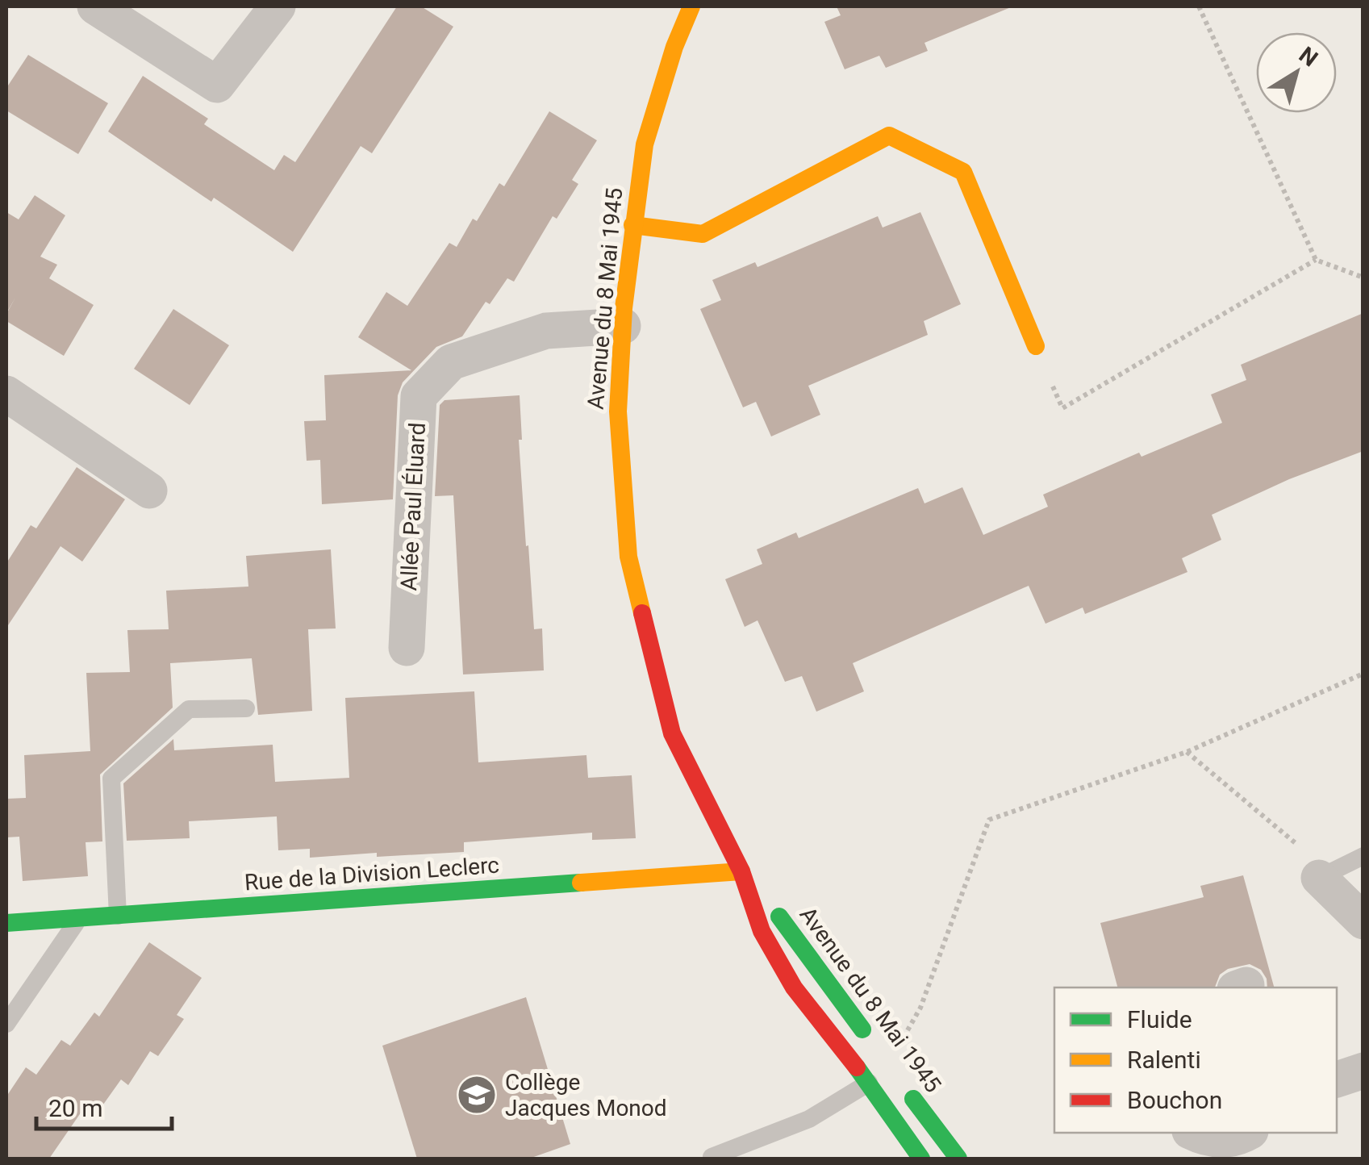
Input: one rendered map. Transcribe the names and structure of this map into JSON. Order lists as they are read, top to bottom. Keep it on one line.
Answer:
{"streets":{"street":["Avenue du 8 Mai 1945","Allée Paul Éluard","Rue de la Division Leclerc"]},"crossings":[["Avenue du 8 Mai 1945","Allée Paul Éluard"],["Avenue du 8 Mai 1945","Rue de la Division Leclerc"]],"places":{"school or university":["Collège Jacques Monod"]},"legend":["Fluide","Ralenti","Bouchon"],"scale_bar":"20 m","north":"top right"}
